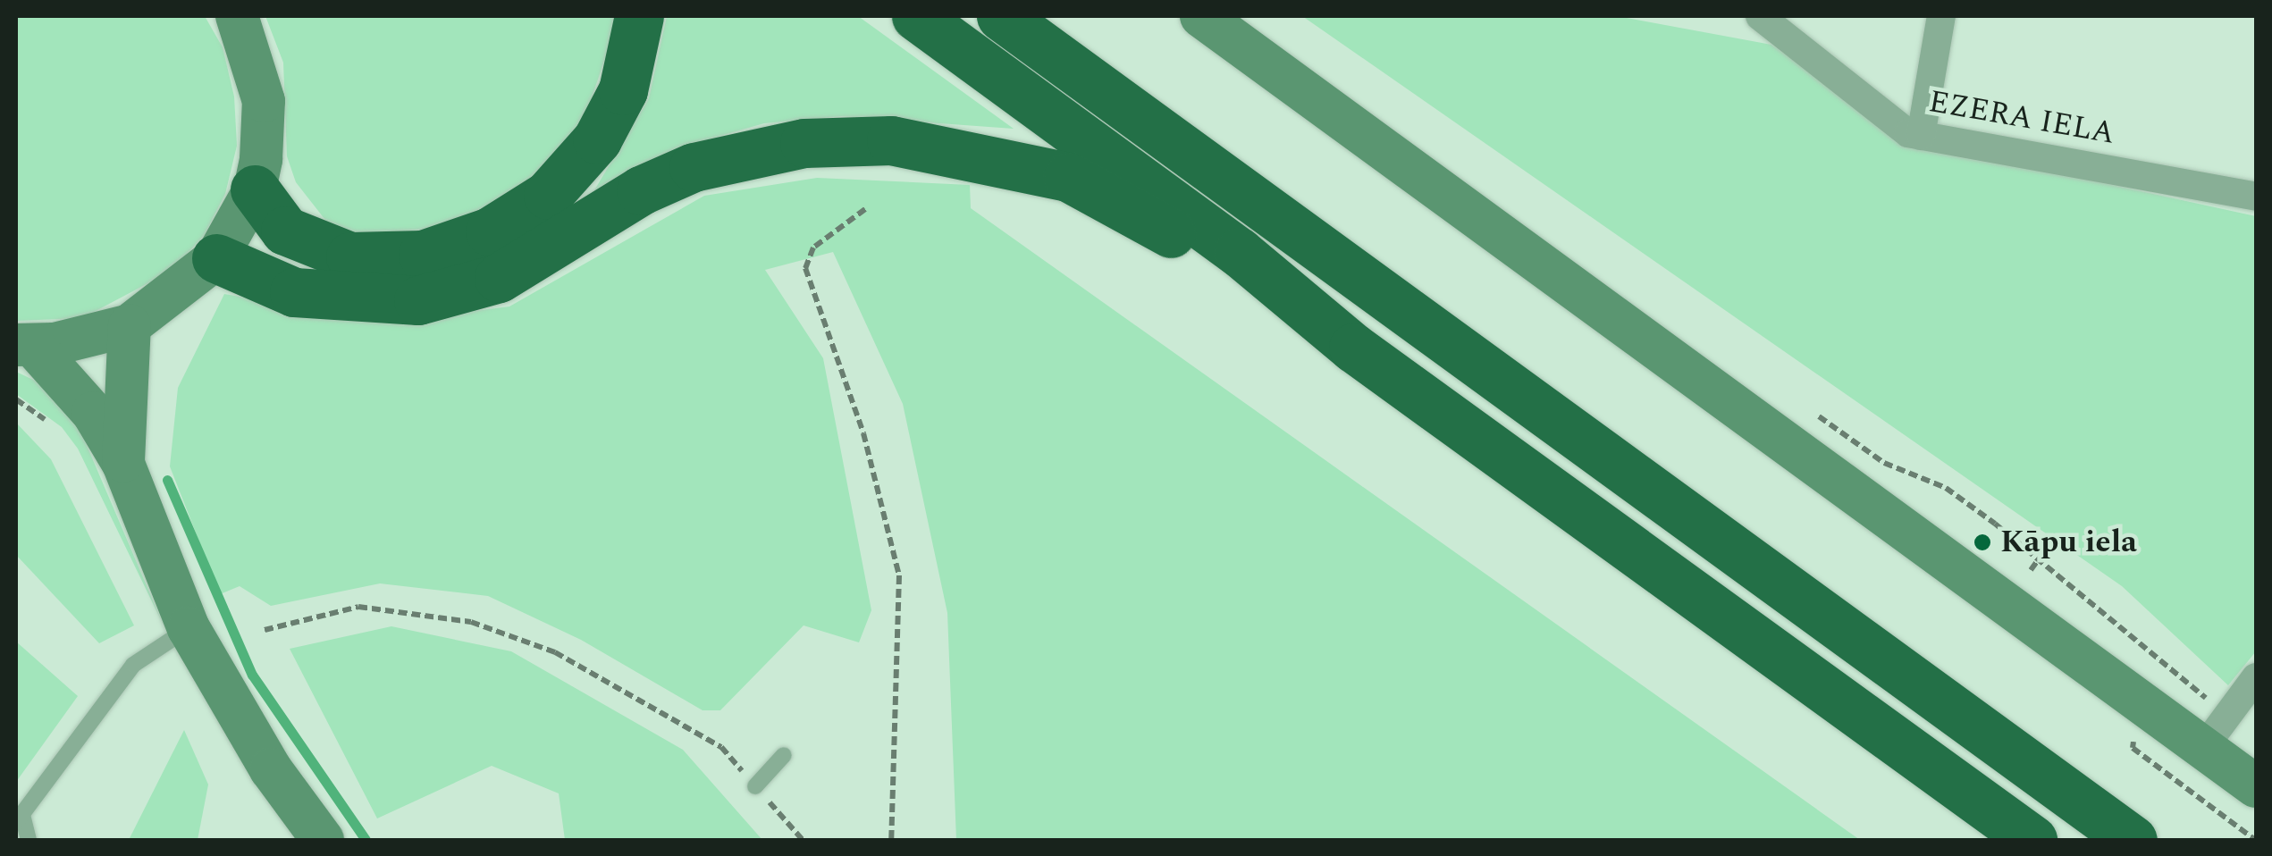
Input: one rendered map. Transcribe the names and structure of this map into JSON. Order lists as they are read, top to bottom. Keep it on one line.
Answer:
{"streets":{"street":["EZERA IELA"]},"places":["Kāpu iela"]}
